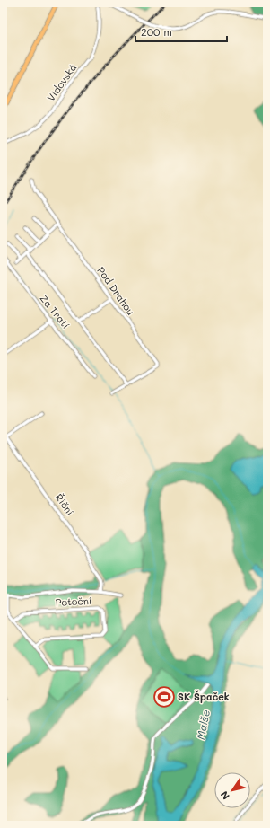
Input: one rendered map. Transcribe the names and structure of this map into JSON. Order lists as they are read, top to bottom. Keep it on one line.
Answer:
{"streets":{"street":["Vidovská","Pod Drahou","Za Tratí","Říční","Potoční"]},"water":["Malše"],"places":{"sports":["SK Špaček"]},"scale_bar":"200 m","north":"bottom left"}
